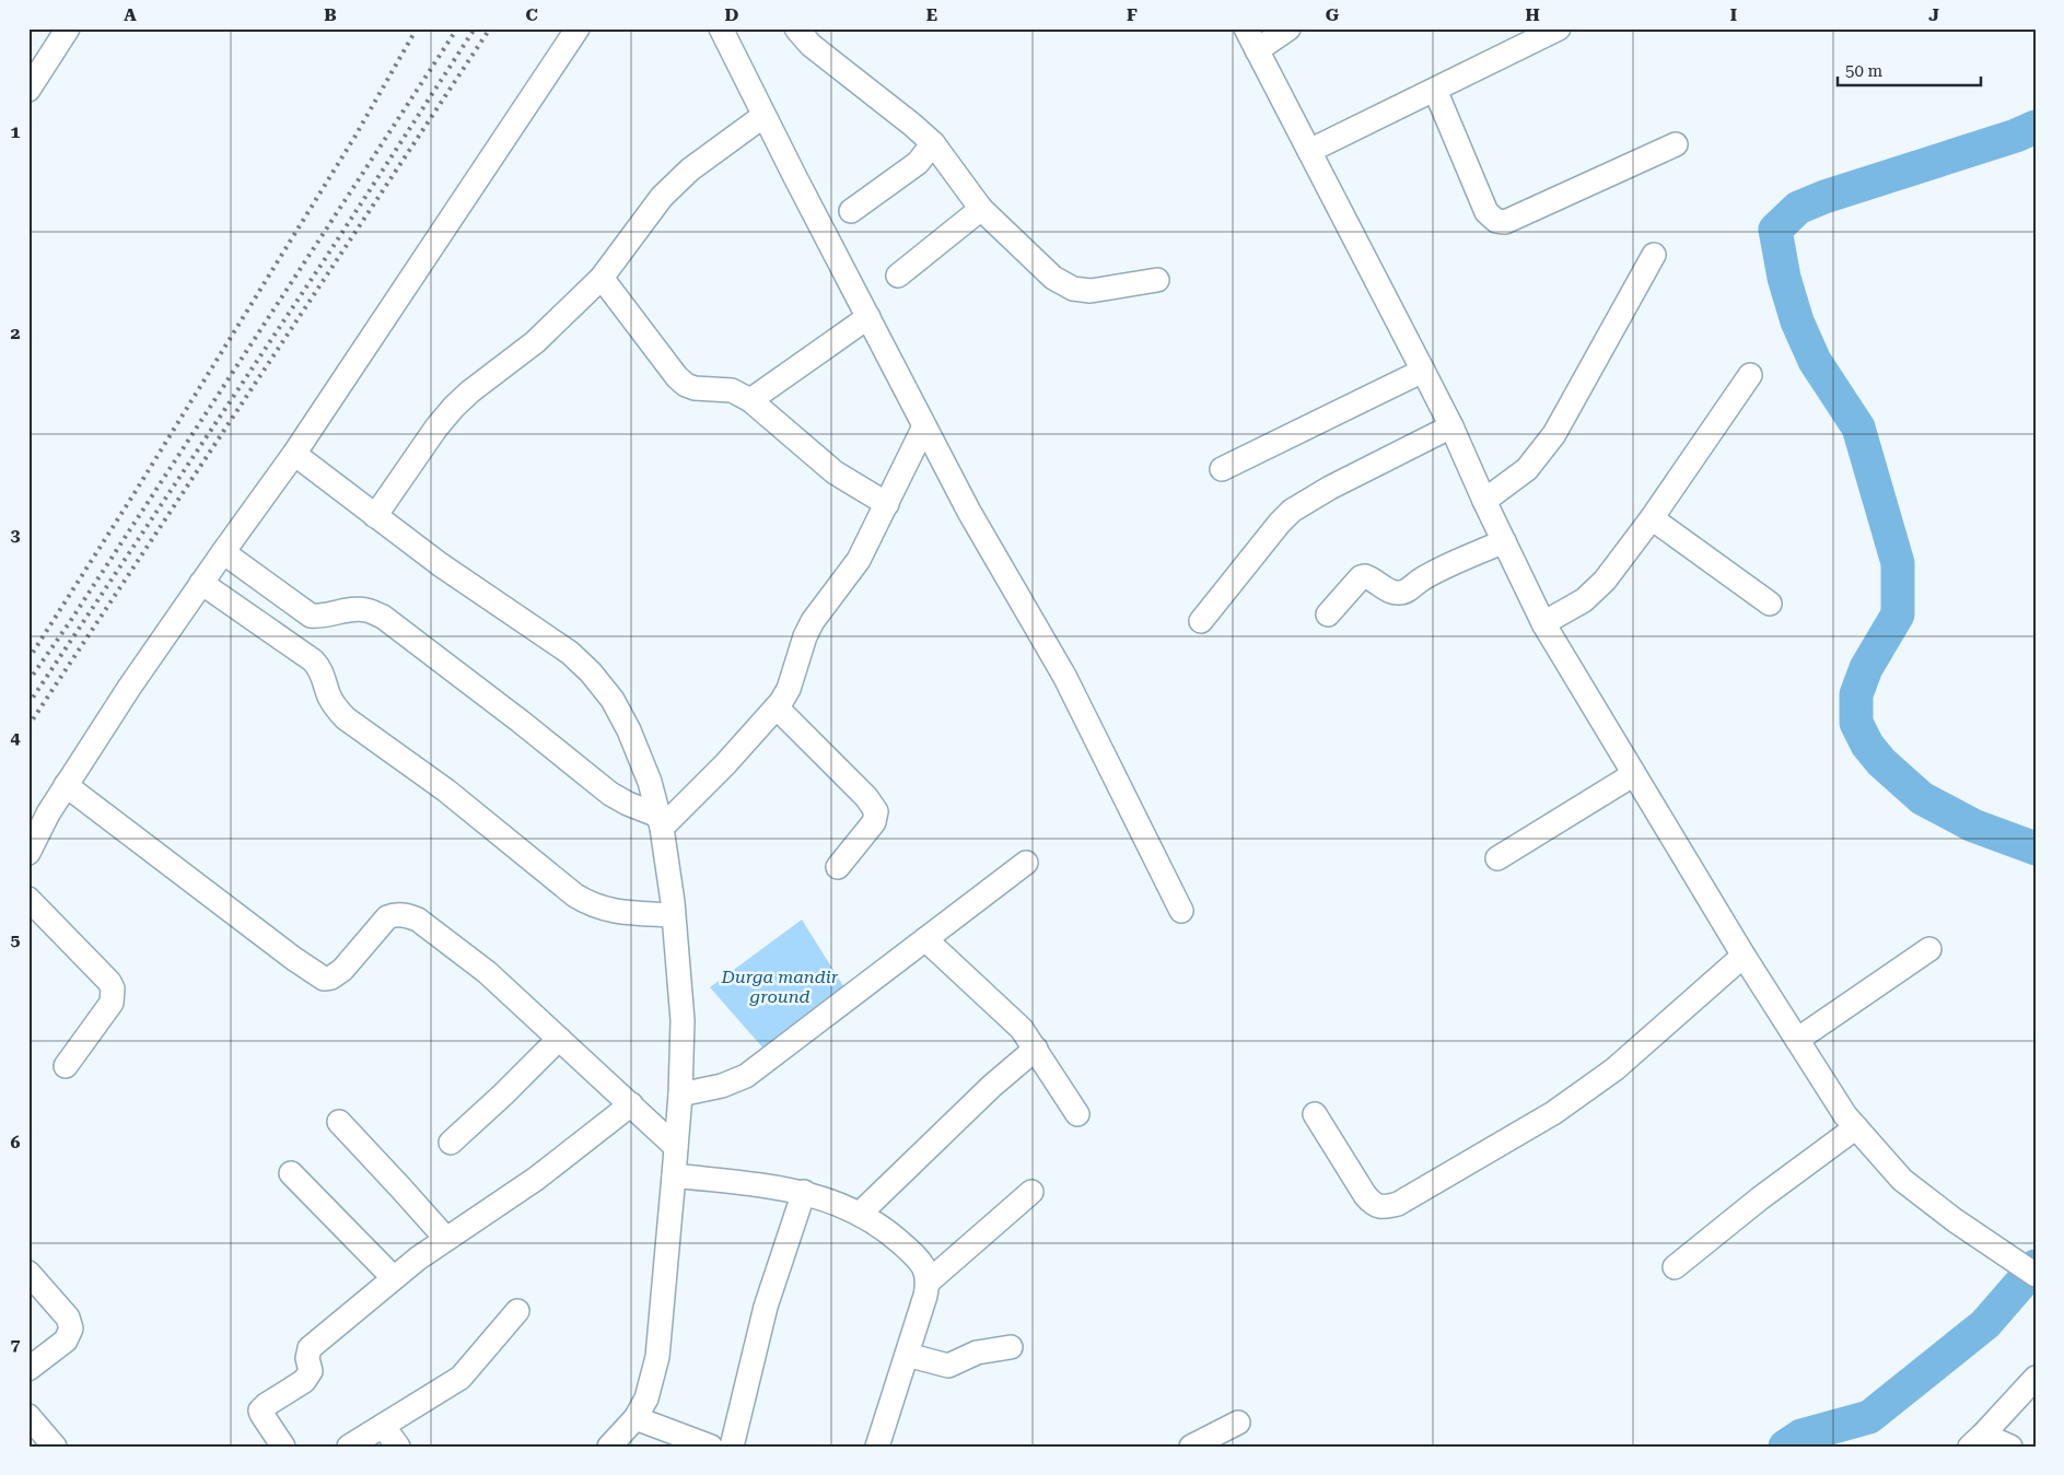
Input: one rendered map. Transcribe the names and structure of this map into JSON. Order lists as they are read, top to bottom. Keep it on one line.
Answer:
{"parks":["Durga mandir ground"],"scale_bar":"50 m","grid":{"columns":["A","B","C","D","E","F","G","H","I","J"],"rows":["1","2","3","4","5","6","7"]}}
